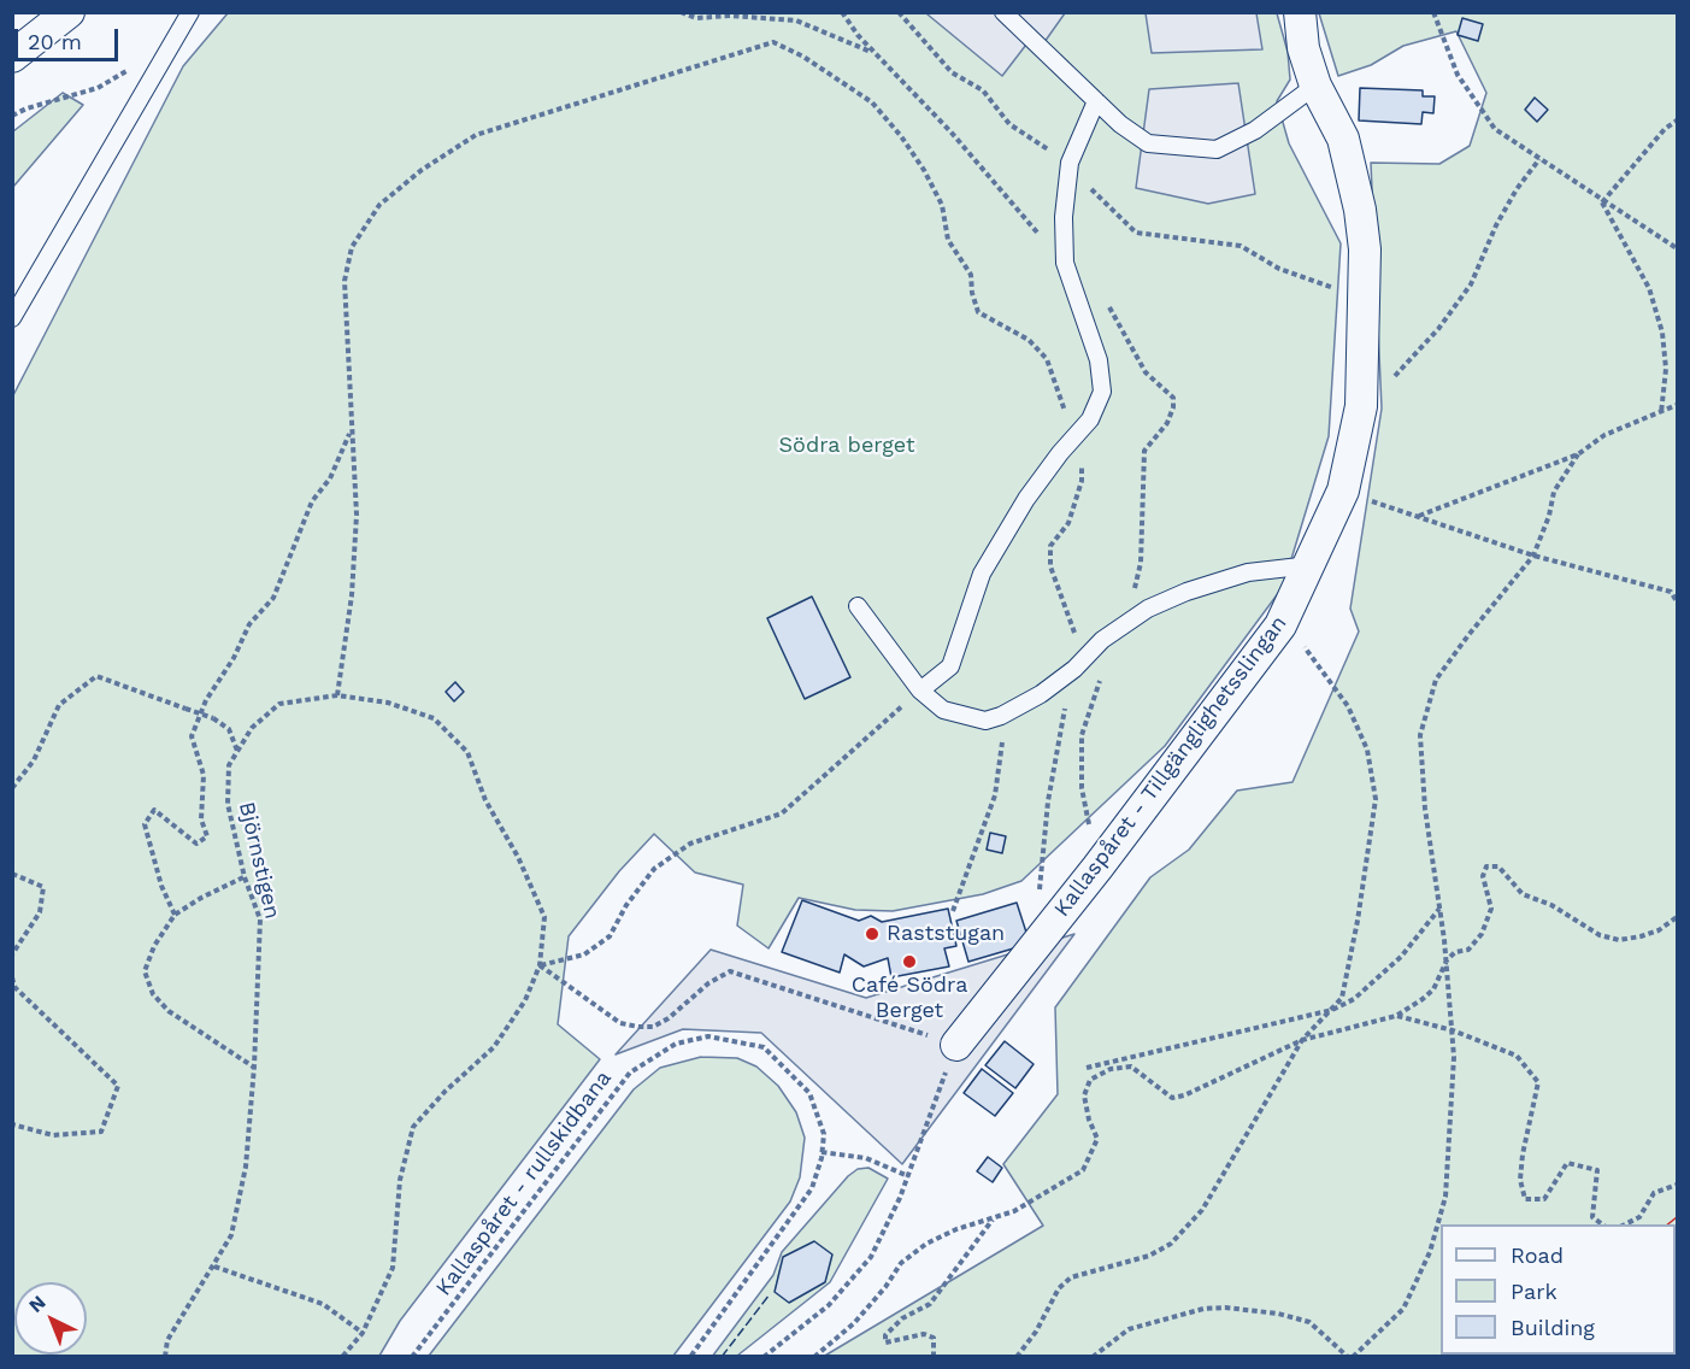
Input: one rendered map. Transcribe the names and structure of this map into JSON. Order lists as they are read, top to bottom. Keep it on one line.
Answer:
{"streets":{"street":["Kallaspåret - Tillgänglighetsslingan"],"path":["Björnstigen","Kallaspåret - rullskidbana"]},"parks":["Södra berget"],"places":["Raststugan","Café Södra Berget"],"legend":["Road","Park","Building"],"scale_bar":"20 m","north":"top left"}
